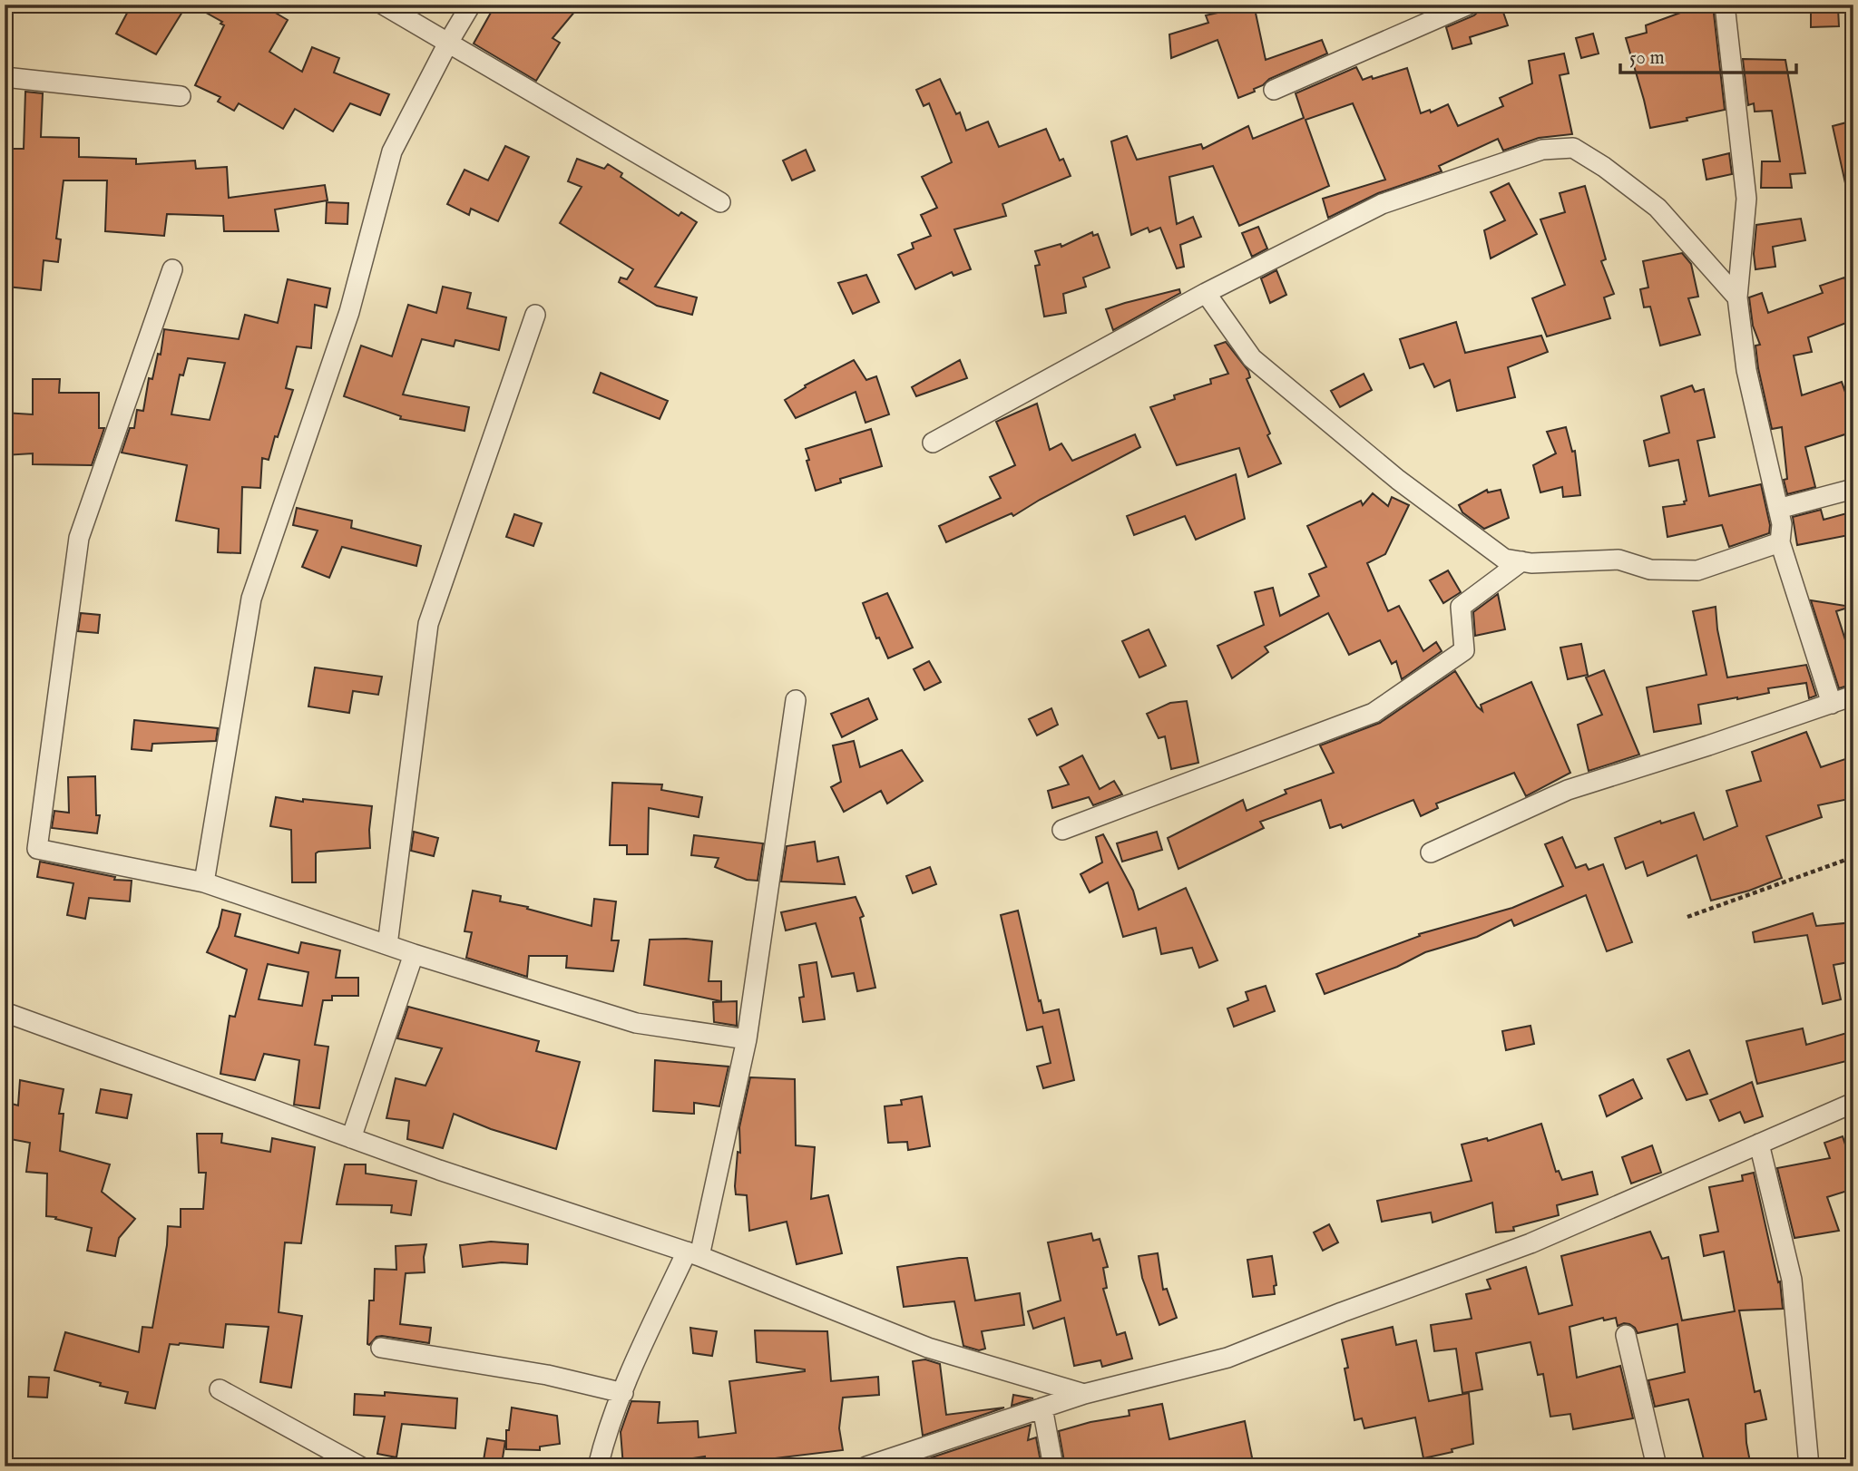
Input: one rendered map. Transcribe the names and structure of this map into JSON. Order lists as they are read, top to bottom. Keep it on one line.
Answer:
{"scale_bar":"50 m"}
